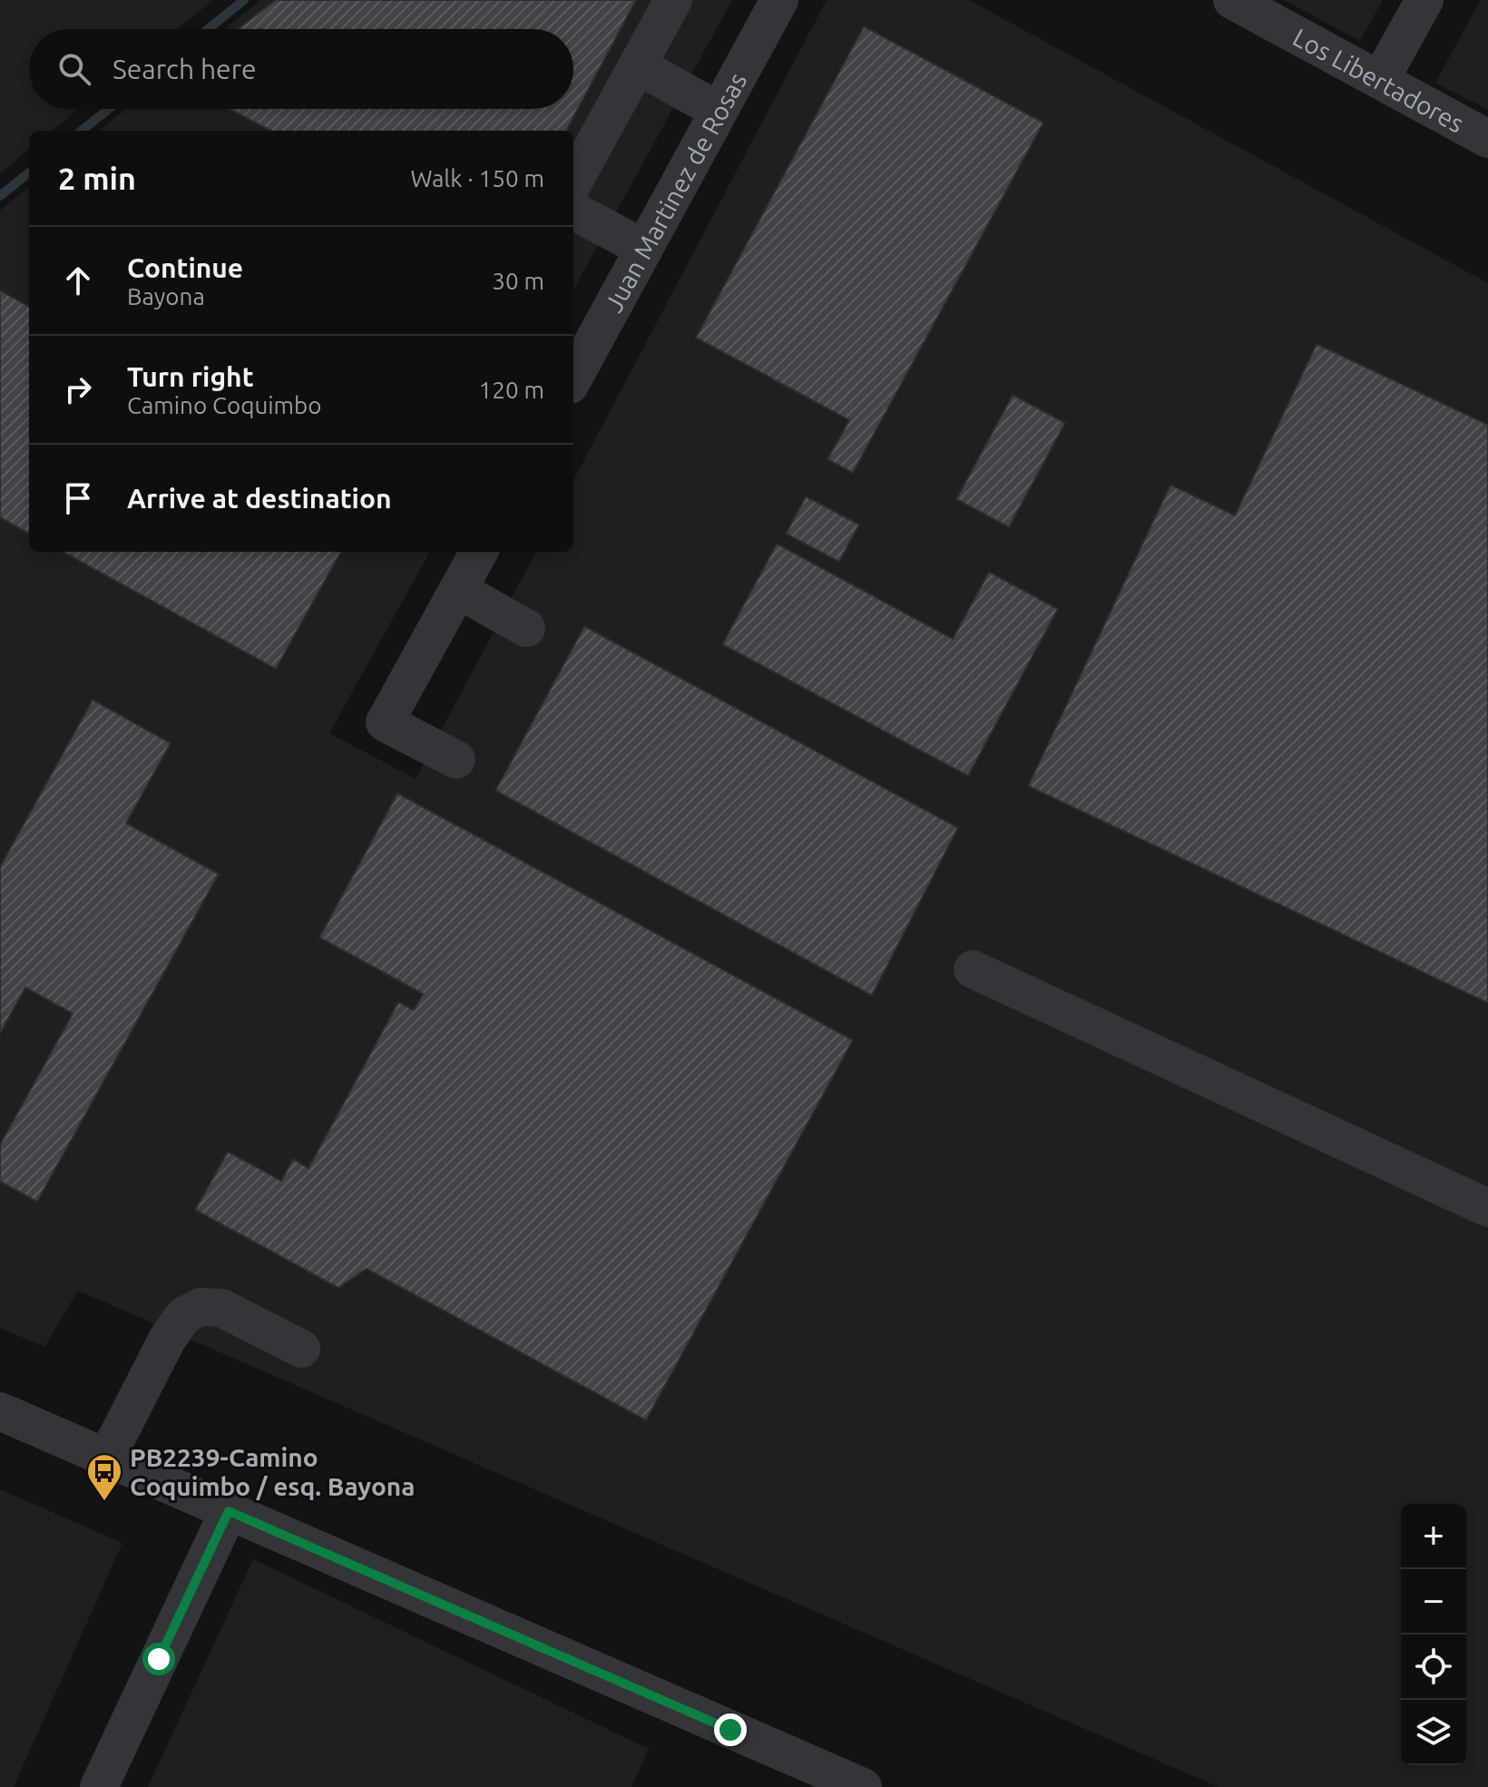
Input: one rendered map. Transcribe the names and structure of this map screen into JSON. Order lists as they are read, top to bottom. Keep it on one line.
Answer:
{"streets":{"street":["Los Libertadores","Juan Martinez de Rosas"]},"places":{"bus stop":["PB2239-Camino Coquimbo / esq. Bayona"]},"page":{"search":"Search here","heading":["2 min","Walk · 150 m"],"list":[["Continue","Bayona","30 m"],["Turn right","Camino Coquimbo","120 m"],"Arrive at destination"],"map_buttons":["+","−"]}}
